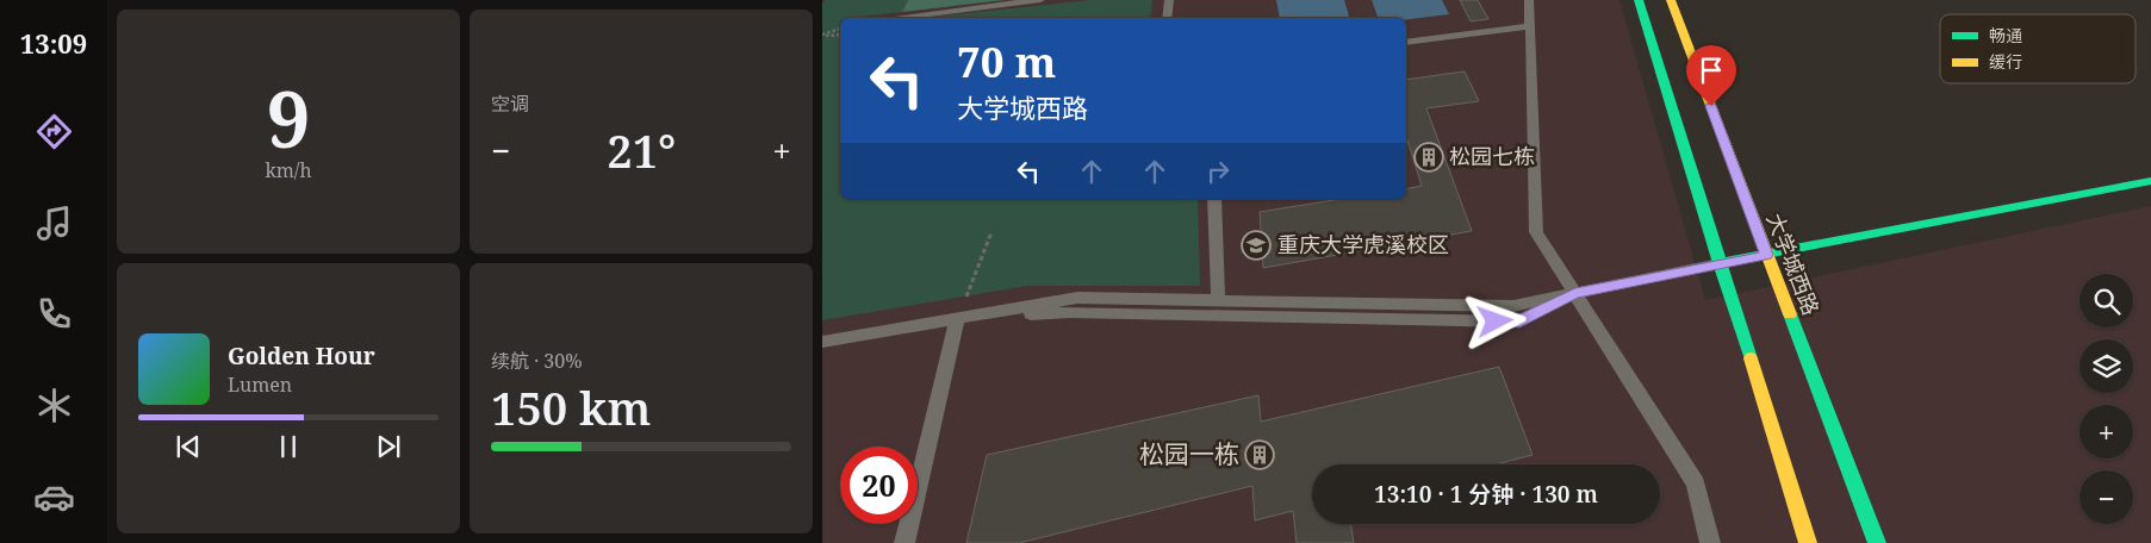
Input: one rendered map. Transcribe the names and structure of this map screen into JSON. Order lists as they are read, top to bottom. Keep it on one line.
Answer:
{"streets":{"main road":["大学城西路"]},"places":{"building":["松园七栋","松园一栋"],"school or university":["重庆大学虎溪校区"]},"legend":["畅通","缓行"],"page":{"tabs":"13:09","tile":[["9","km/h"],"空调",["续航 · 30%","150 km"]],"turn":["70 m","大学城西路"],"heat":["−","21°","+"],"map_buttons":["+","−"],"song":["Golden Hour","Lumen"],"limit":"20","trip":"13:10 · 1 分钟 · 130 m"}}
